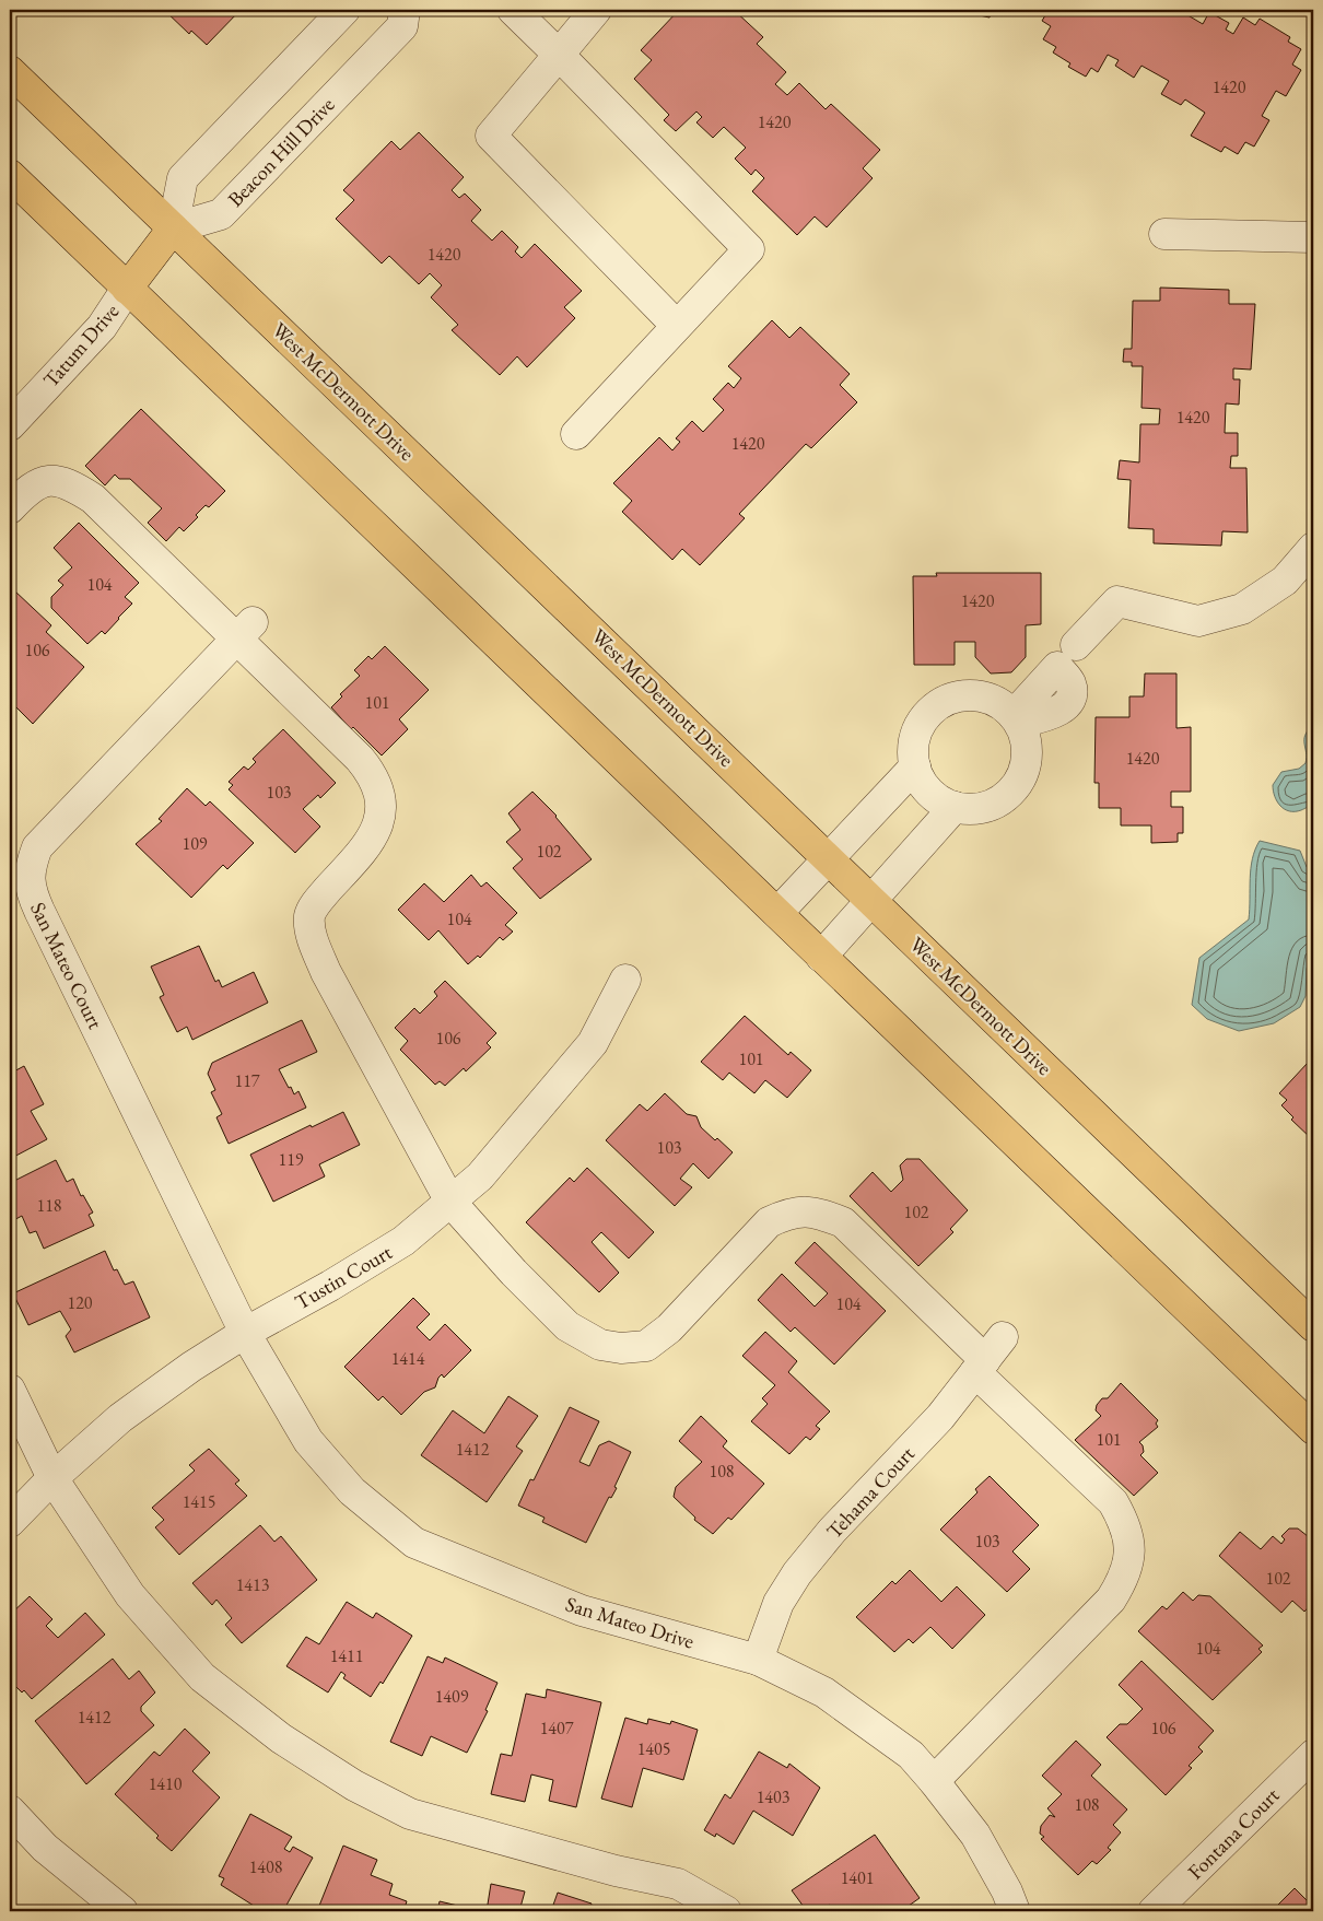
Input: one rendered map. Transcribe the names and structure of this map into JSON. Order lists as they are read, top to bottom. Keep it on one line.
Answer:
{"streets":{"main road":["West McDermott Drive"],"street":["Beacon Hill Drive","Tatum Drive","San Mateo Court","Tustin Court","Tehama Court","San Mateo Drive","Fontana Court"]},"crossings":[["Beacon Hill Drive","West McDermott Drive"],["San Mateo Court","Tustin Court"],["San Mateo Court","San Mateo Drive"],["Tustin Court","San Mateo Drive"],["Tehama Court","San Mateo Drive"]],"house_numbers":["1420","1420","1420","1420","1420","104","1420","106","101","1420","103","109","102","104","106","101","117","103","119","118","102","120","104","1414","101","1412","108","1415","103","102","1413","104","1411","1409","1412","1407","106","1405","1410","1403","108","1408","1401"]}
